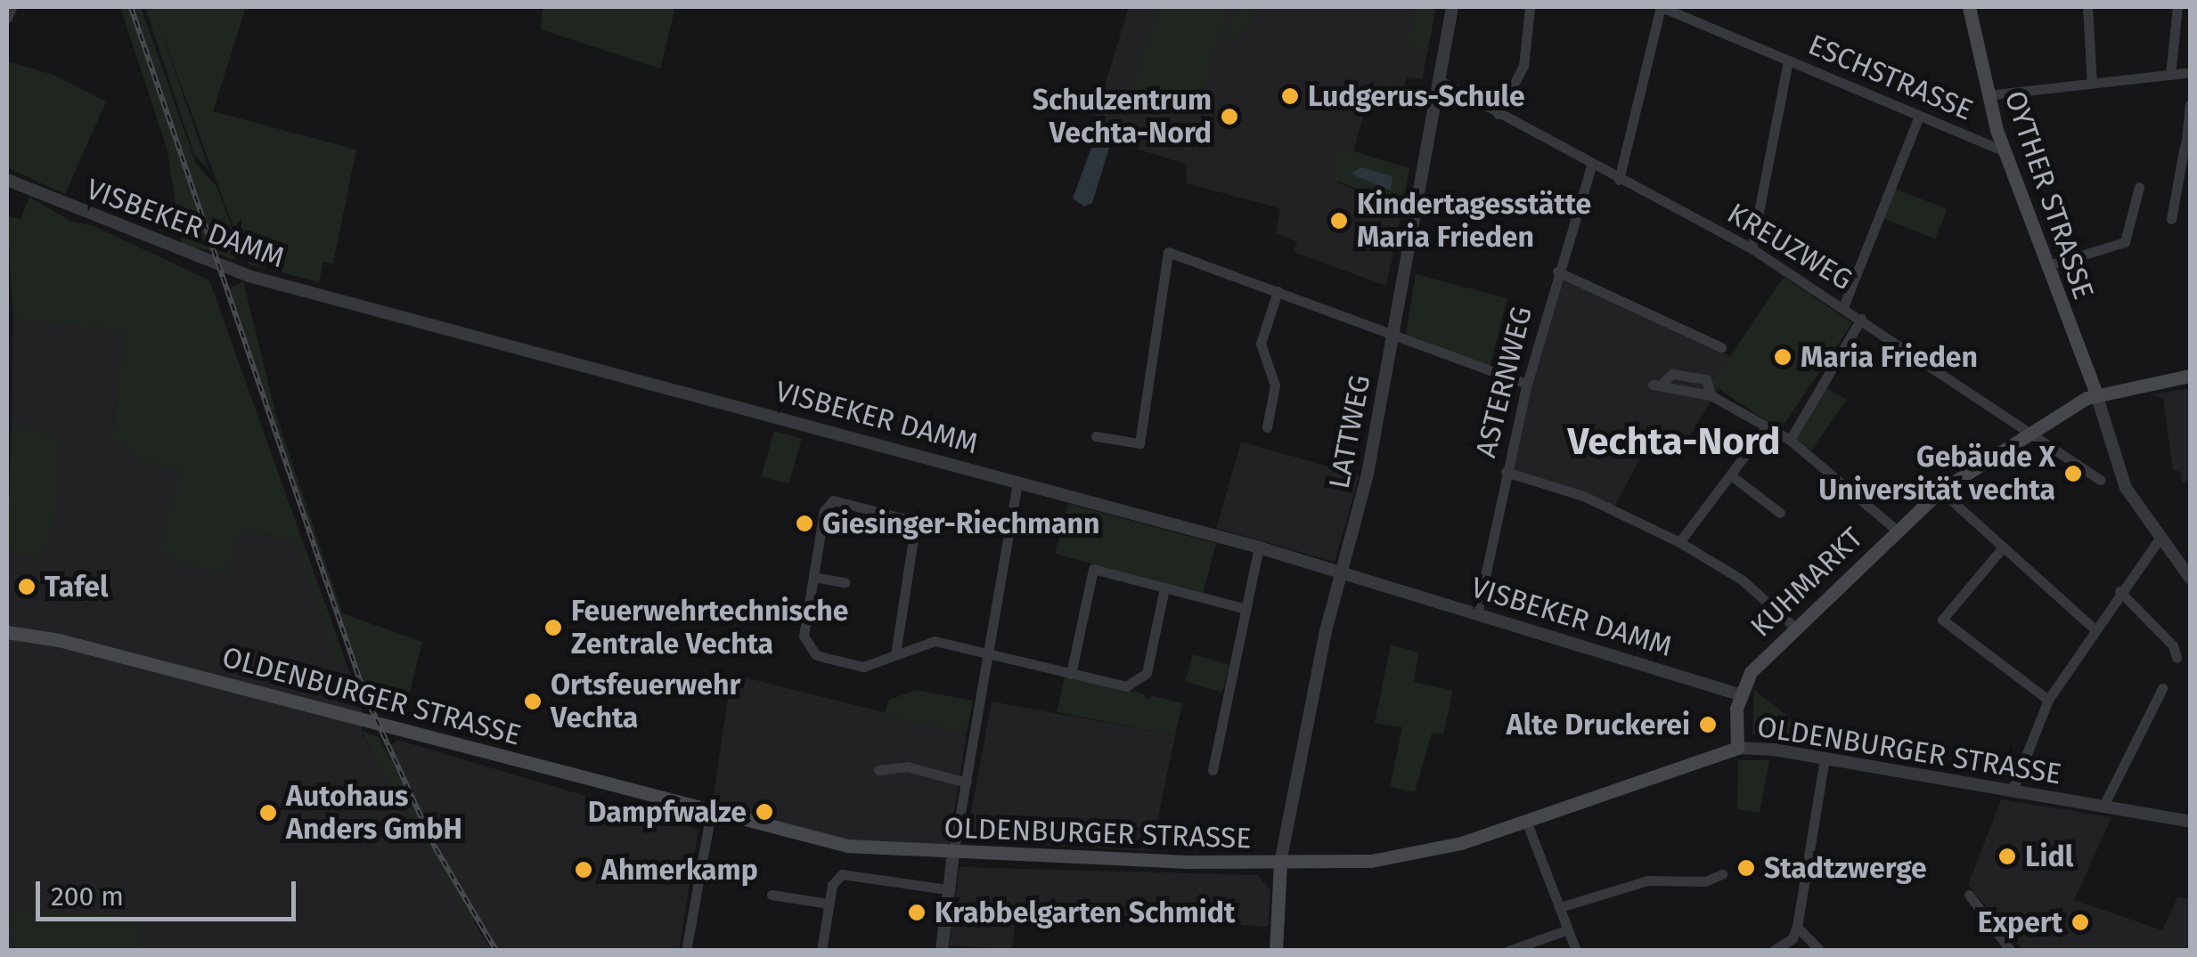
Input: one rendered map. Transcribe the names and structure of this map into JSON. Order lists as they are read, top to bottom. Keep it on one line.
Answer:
{"streets":{"main road":["OYTHER STRASSE","KUHMARKT","OLDENBURGER STRASSE"],"street":["ESCHSTRASSE","VISBEKER DAMM","KREUZWEG","ASTERNWEG","LATTWEG"]},"crossings":[["ESCHSTRASSE","OYTHER STRASSE"],["OYTHER STRASSE","KUHMARKT"],["VISBEKER DAMM","ASTERNWEG"],["VISBEKER DAMM","LATTWEG"],["VISBEKER DAMM","KUHMARKT"],["KREUZWEG","ASTERNWEG"],["KREUZWEG","LATTWEG"],["KREUZWEG","KUHMARKT"],["LATTWEG","OLDENBURGER STRASSE"]],"districts":["Vechta-Nord"],"places":["Ludgerus-Schule","Schulzentrum Vechta-Nord","Kindertagesstätte Maria Frieden","Maria Frieden","Gebäude X Universität vechta","Giesinger-Riechmann","Tafel","Feuerwehrtechnische Zentrale Vechta","Ortsfeuerwehr Vechta","Alte Druckerei","Dampfwalze","Autohaus Anders GmbH","Lidl","Stadtzwerge","Ahmerkamp","Krabbelgarten Schmidt","Expert"],"scale_bar":"200 m"}
